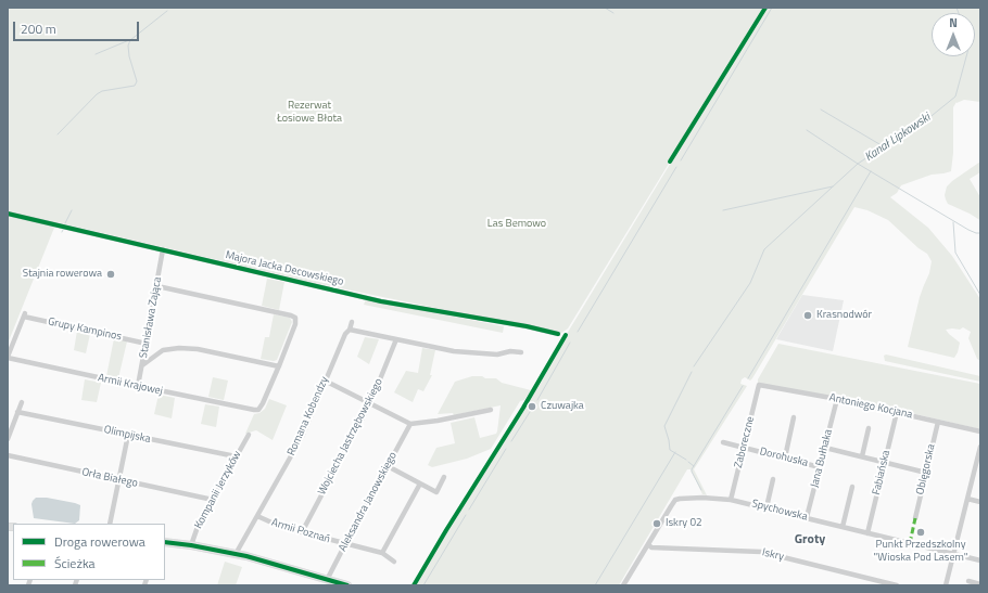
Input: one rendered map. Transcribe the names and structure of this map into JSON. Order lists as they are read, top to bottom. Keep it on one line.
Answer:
{"streets":{"street":["Majora Jacka Decowskiego","Stanisława Zająca","Grupy Kampinos","Armii Krajowej","Antoniego Kocjana","Romana Kobendzy","Olimpijska","Wojciecha Jastrzębowskiego","Zaboreczne","Dorohuska","Jana Bułhaka","Oblęgorska","Fabiańska","Orła Białego","Kompanii Jerzyków","Aleksandra Janowskiego","Spychowska","Armii Poznań","Iskry"]},"crossings":[["Majora Jacka Decowskiego","Stanisława Zająca"],["Stanisława Zająca","Grupy Kampinos"],["Stanisława Zająca","Armii Krajowej"],["Grupy Kampinos","Armii Krajowej"],["Antoniego Kocjana","Zaboreczne"],["Antoniego Kocjana","Jana Bułhaka"],["Antoniego Kocjana","Oblęgorska"],["Antoniego Kocjana","Fabiańska"],["Romana Kobendzy","Armii Poznań"],["Olimpijska","Kompanii Jerzyków"],["Wojciecha Jastrzębowskiego","Armii Poznań"],["Zaboreczne","Dorohuska"],["Zaboreczne","Spychowska"],["Dorohuska","Jana Bułhaka"],["Jana Bułhaka","Spychowska"],["Fabiańska","Spychowska"],["Orła Białego","Kompanii Jerzyków"],["Aleksandra Janowskiego","Armii Poznań"],["Spychowska","Iskry"]],"districts":["Groty"],"water":["Kanał Lipkowski"],"parks":["Rezerwat Łosiowe Błota","Las Bemowo"],"places":["Stajnia rowerowa","Krasnodwór","Czuwajka","Iskry 02","Punkt Przedszkolny \"Wioska Pod Lasem\""],"legend":["Droga rowerowa","Ścieżka"],"scale_bar":"200 m","north":"top"}
